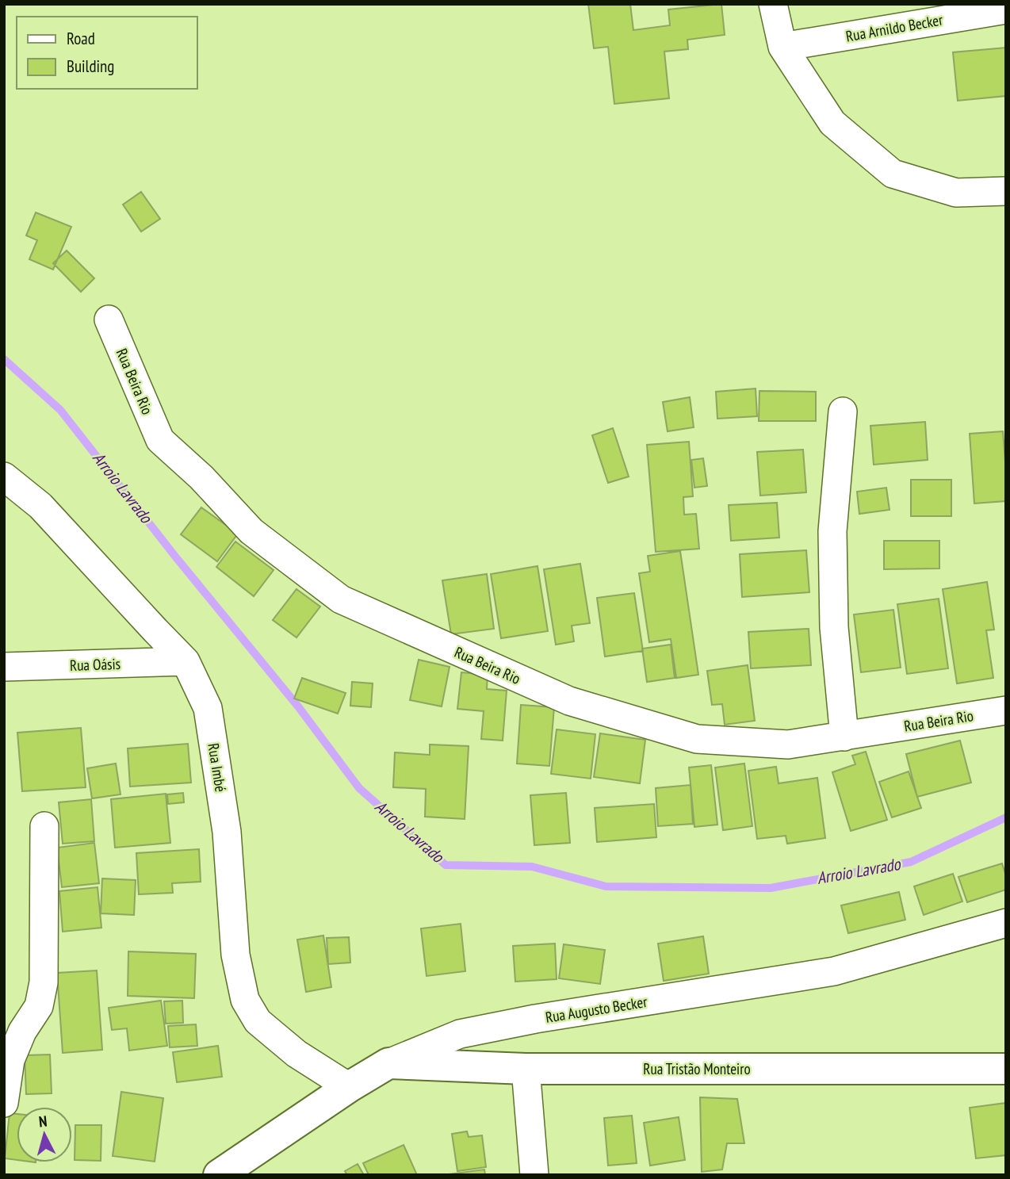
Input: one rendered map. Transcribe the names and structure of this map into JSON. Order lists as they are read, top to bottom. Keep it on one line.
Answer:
{"streets":{"main road":["Rua Augusto Becker","Rua Tristão Monteiro"],"street":["Rua Arnildo Becker","Rua Beira Rio","Rua Oásis","Rua Imbé"]},"crossings":[["Rua Oásis","Rua Imbé"],["Rua Imbé","Rua Augusto Becker"],["Rua Augusto Becker","Rua Tristão Monteiro"]],"water":["Arroio Lavrado"],"legend":["Road","Building"],"north":"top"}
